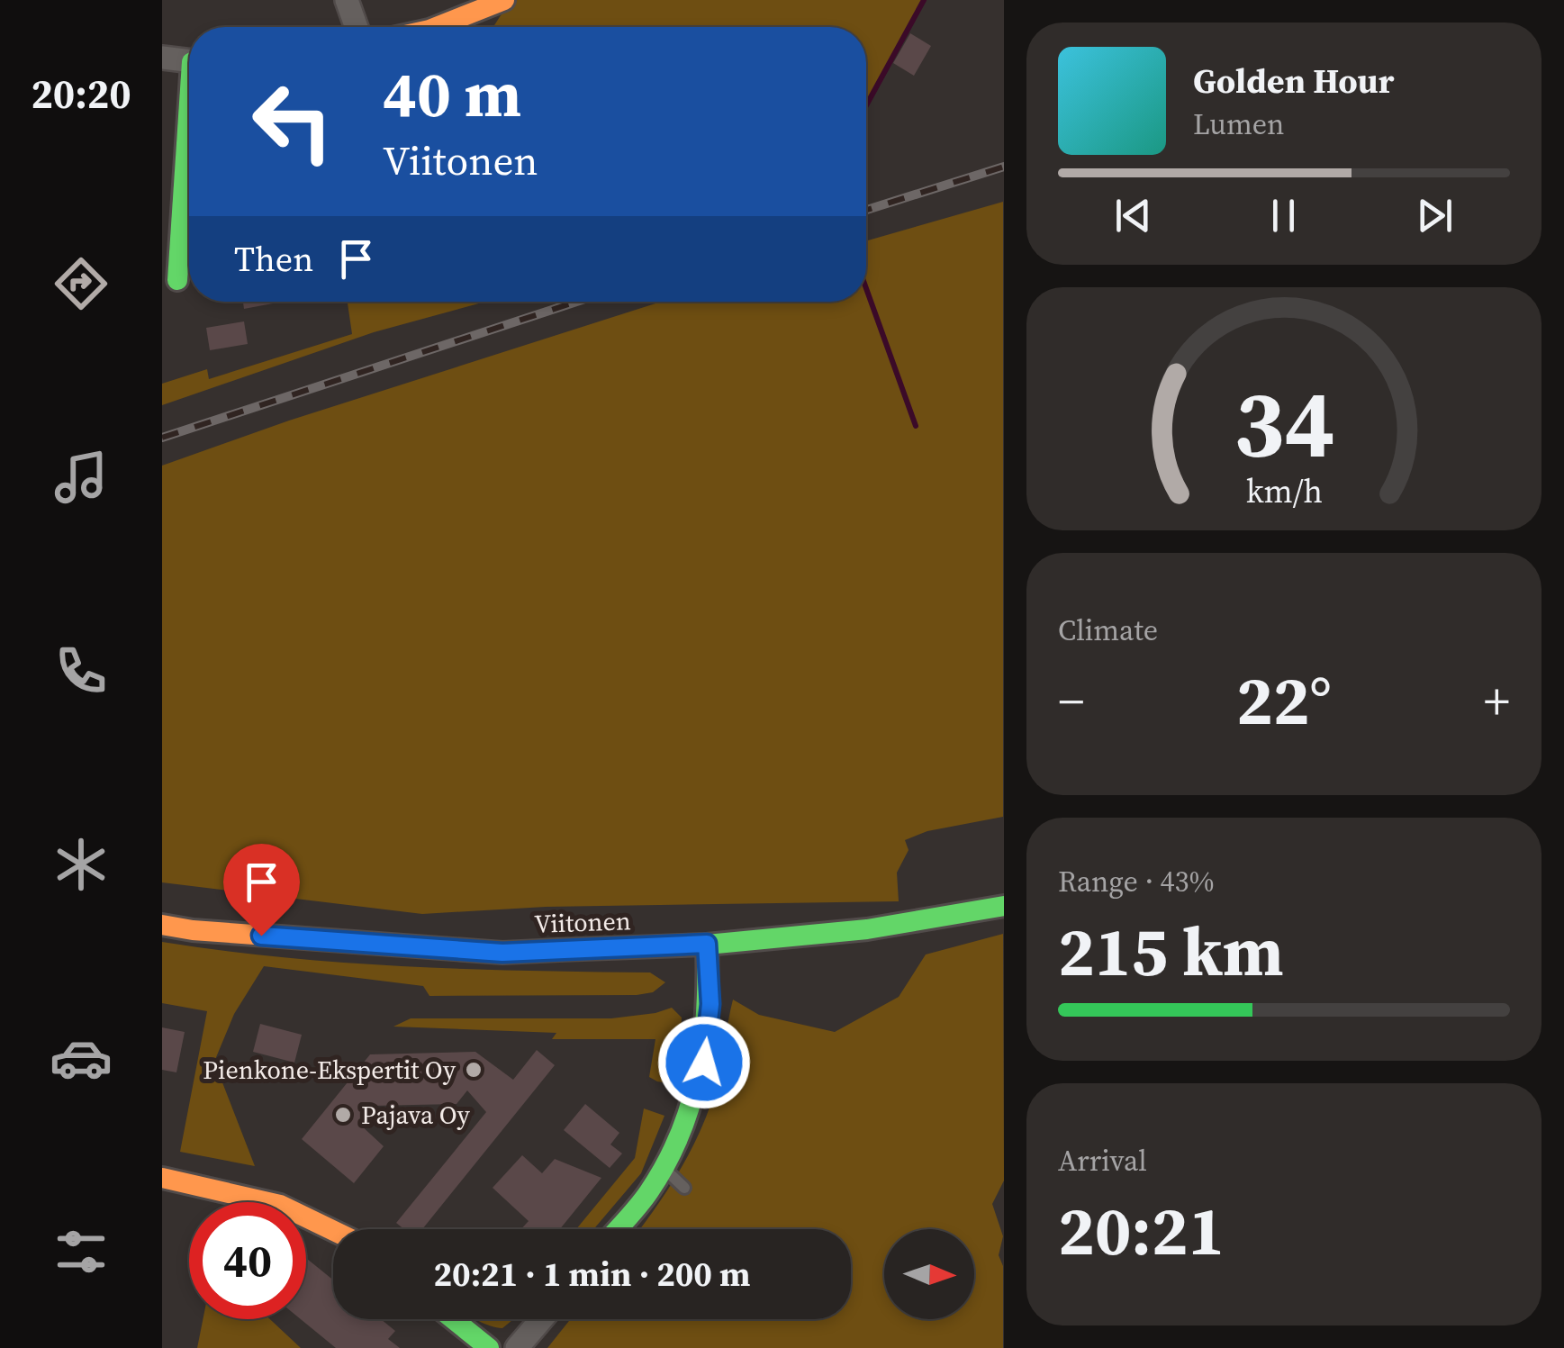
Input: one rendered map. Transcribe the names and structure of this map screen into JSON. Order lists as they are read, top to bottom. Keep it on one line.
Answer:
{"streets":{"main road":["Viitonen"]},"places":["Pienkone-Ekspertit Oy","Pajava Oy"],"north":"right","page":{"tabs":"20:20","turn":["40 m","Viitonen"],"song":["Golden Hour","Lumen"],"then":"Then","tile":["Climate",["Range · 43%","215 km"],["Arrival","20:21"]],"heat":["−","22°","+"],"limit":"40","trip":"20:21 · 1 min · 200 m","gauge":["34","km/h"]}}
